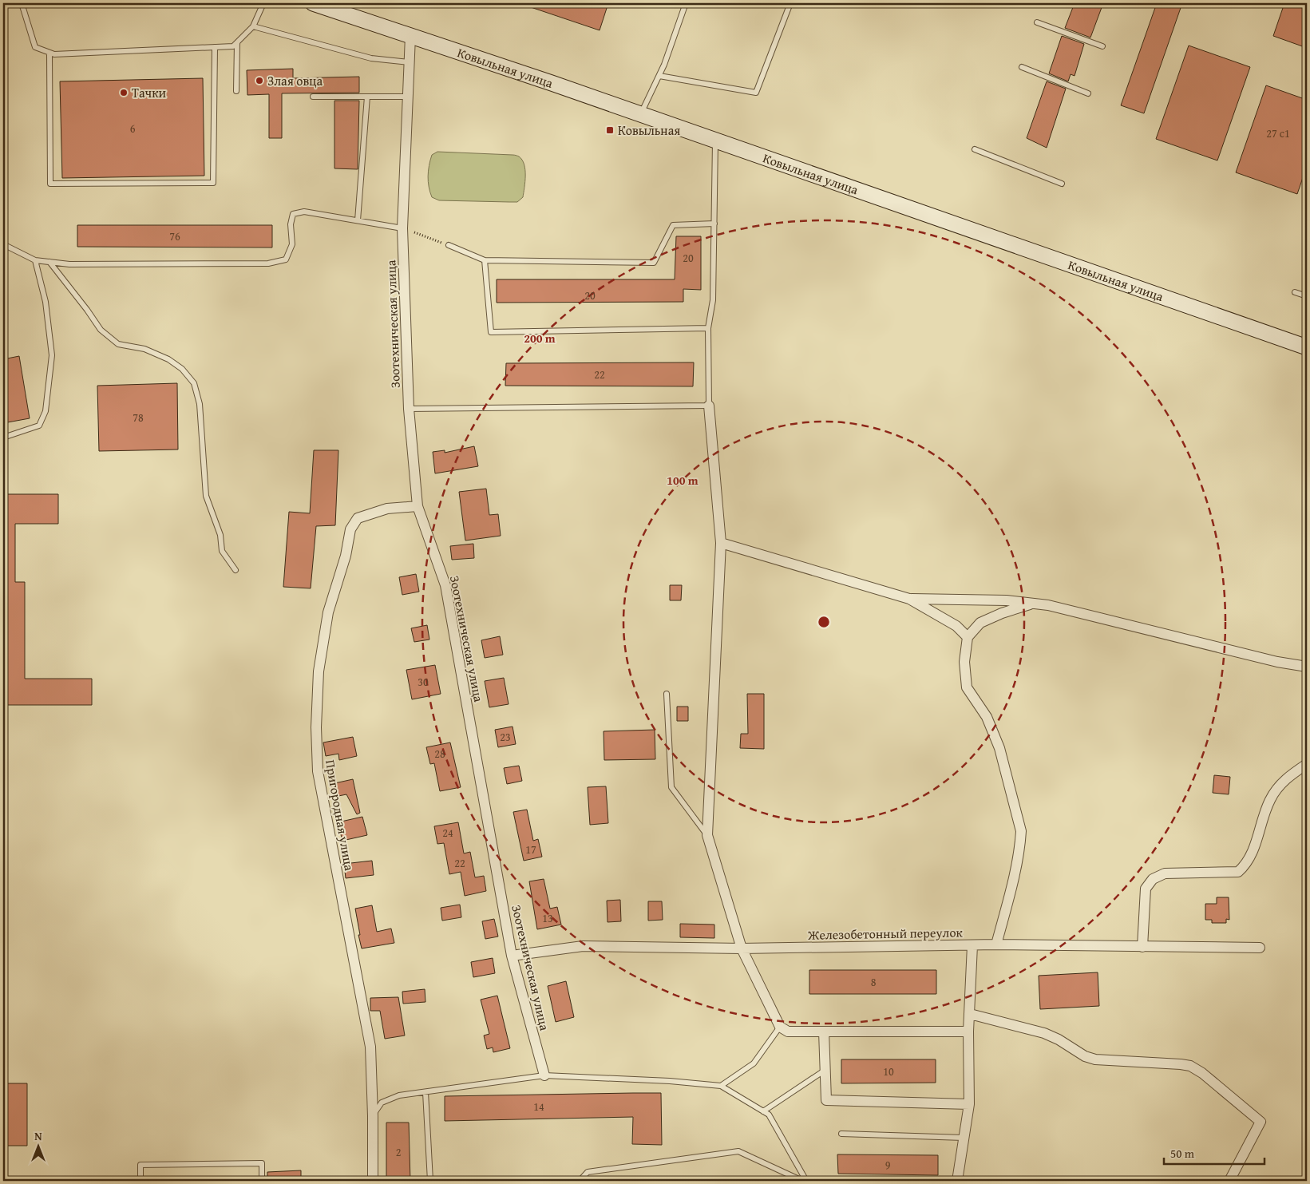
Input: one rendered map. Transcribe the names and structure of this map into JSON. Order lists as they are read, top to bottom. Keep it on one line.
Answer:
{"streets":{"main road":["Ковыльная улица"],"street":["Зоотехническая улица","Пригородная улица","Железобетонный переулок"]},"crossings":[["Ковыльная улица","Зоотехническая улица"],["Зоотехническая улица","Пригородная улица"],["Зоотехническая улица","Железобетонный переулок"]],"places":{"other":["Злая овца","Тачки"],"transit":["Ковыльная"]},"house_numbers":["6","27 с1","76","20","20","22","78","30","23","28","24","17","22","13","8","10","14","2","9"],"scale_bar":"50 m","north":"top","rings":["200 m","100 m"]}
